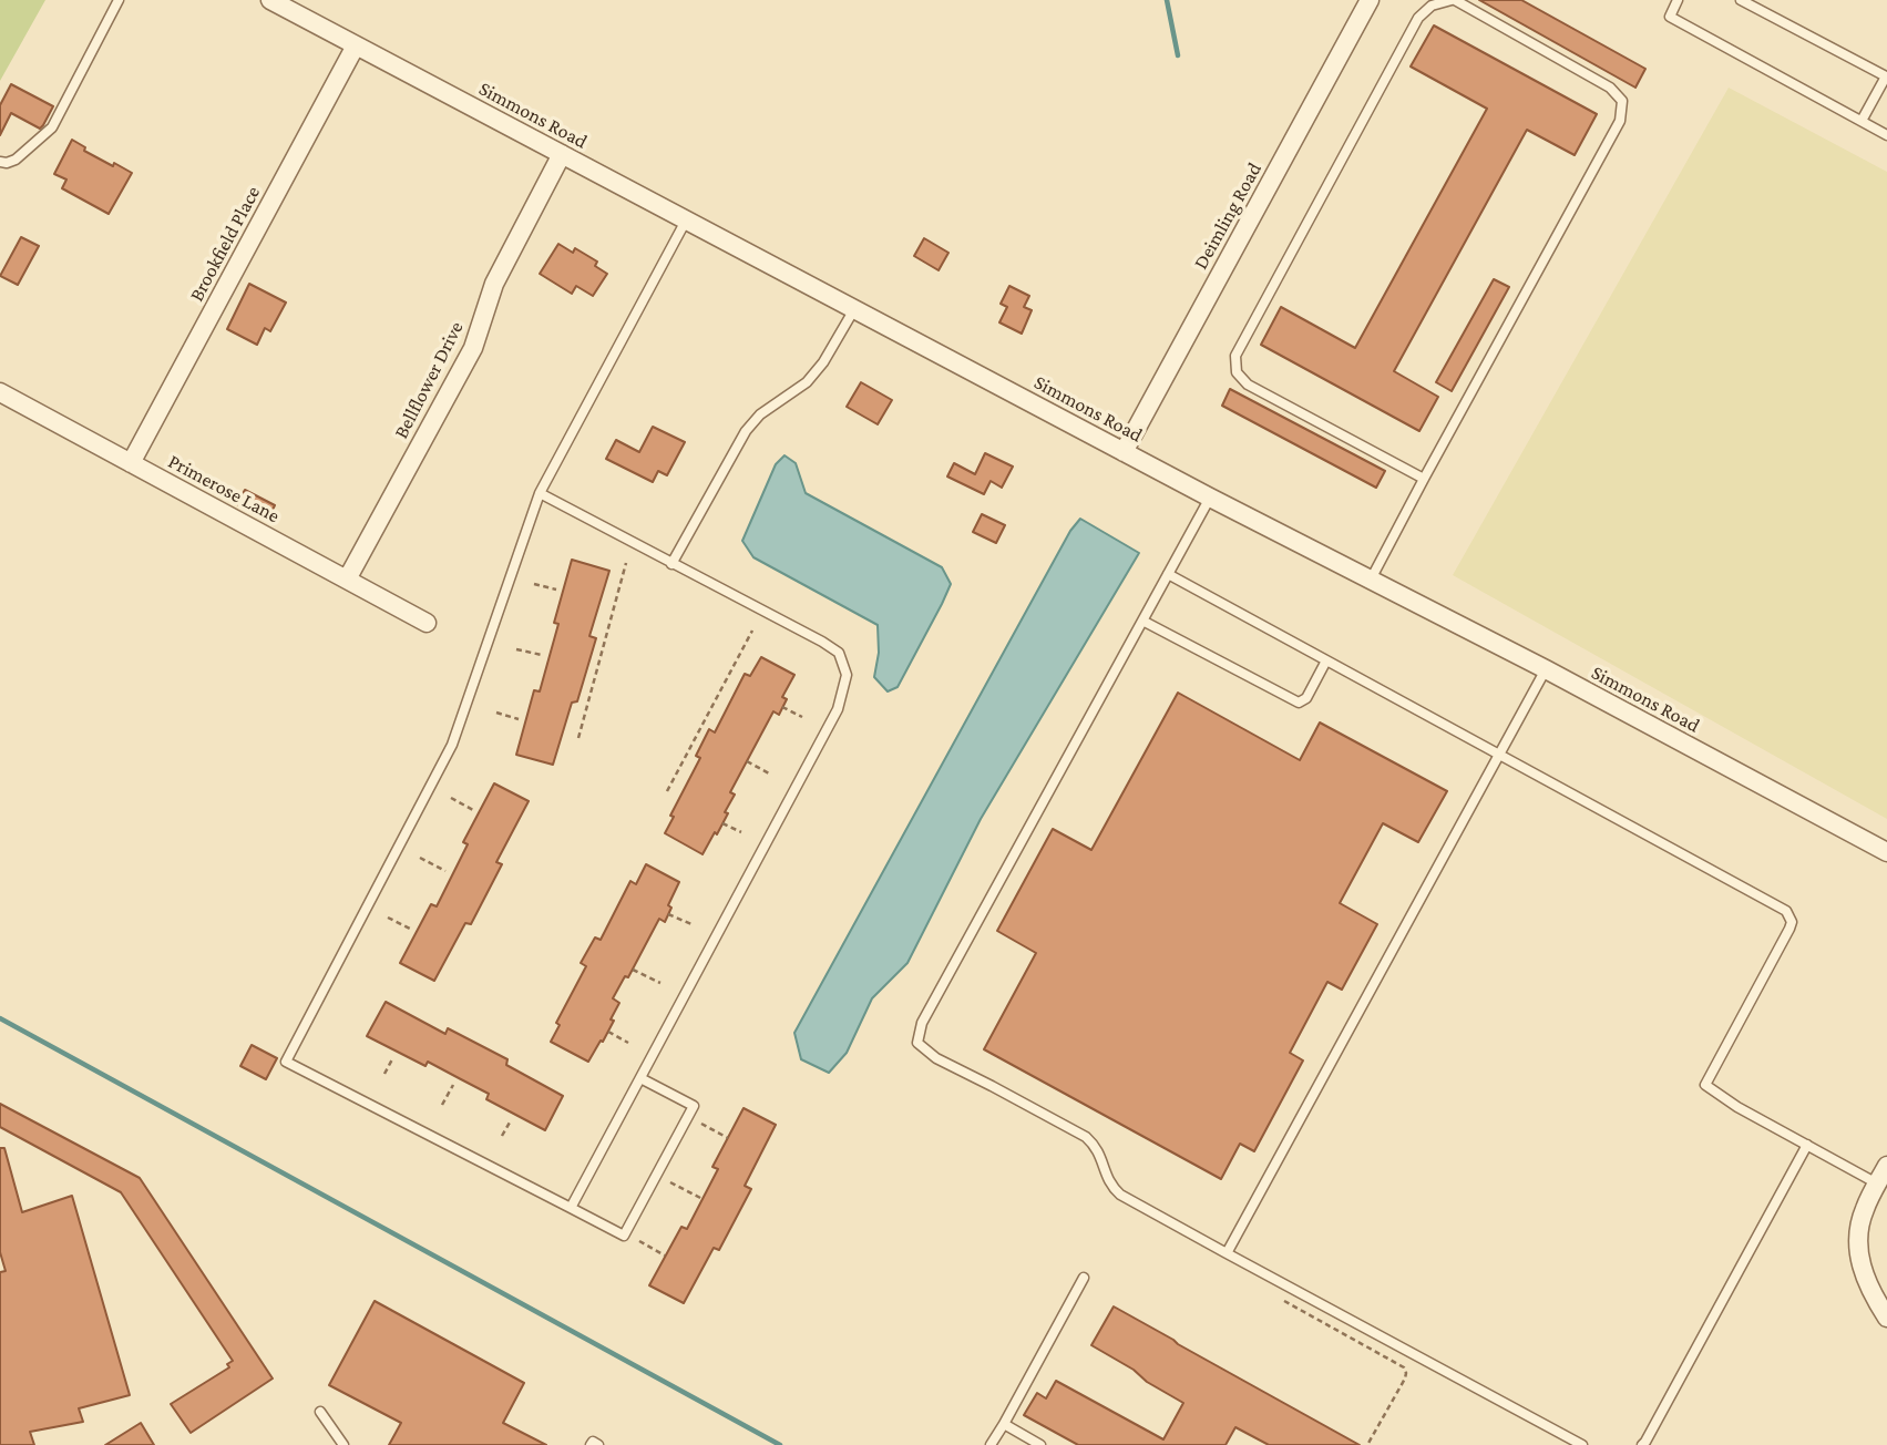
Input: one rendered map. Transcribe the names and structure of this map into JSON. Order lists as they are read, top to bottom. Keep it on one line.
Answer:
{"streets":{"street":["Simmons Road","Deimling Road","Brookfield Place","Bellflower Drive","Primerose Lane"]},"crossings":[["Simmons Road","Deimling Road"],["Simmons Road","Brookfield Place"],["Simmons Road","Bellflower Drive"],["Brookfield Place","Primerose Lane"],["Bellflower Drive","Primerose Lane"]]}
